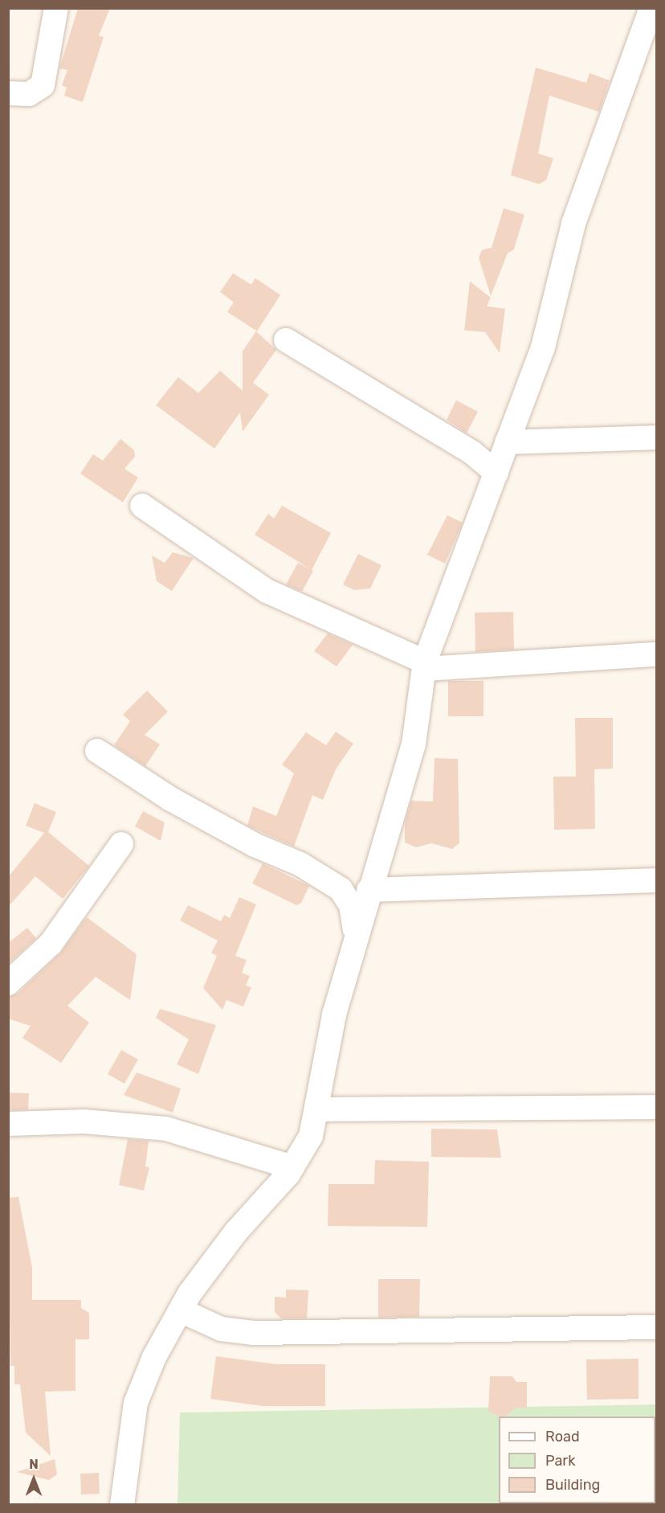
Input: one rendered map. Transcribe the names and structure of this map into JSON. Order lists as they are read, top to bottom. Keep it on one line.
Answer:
{"legend":["Road","Park","Building"],"north":"top"}
